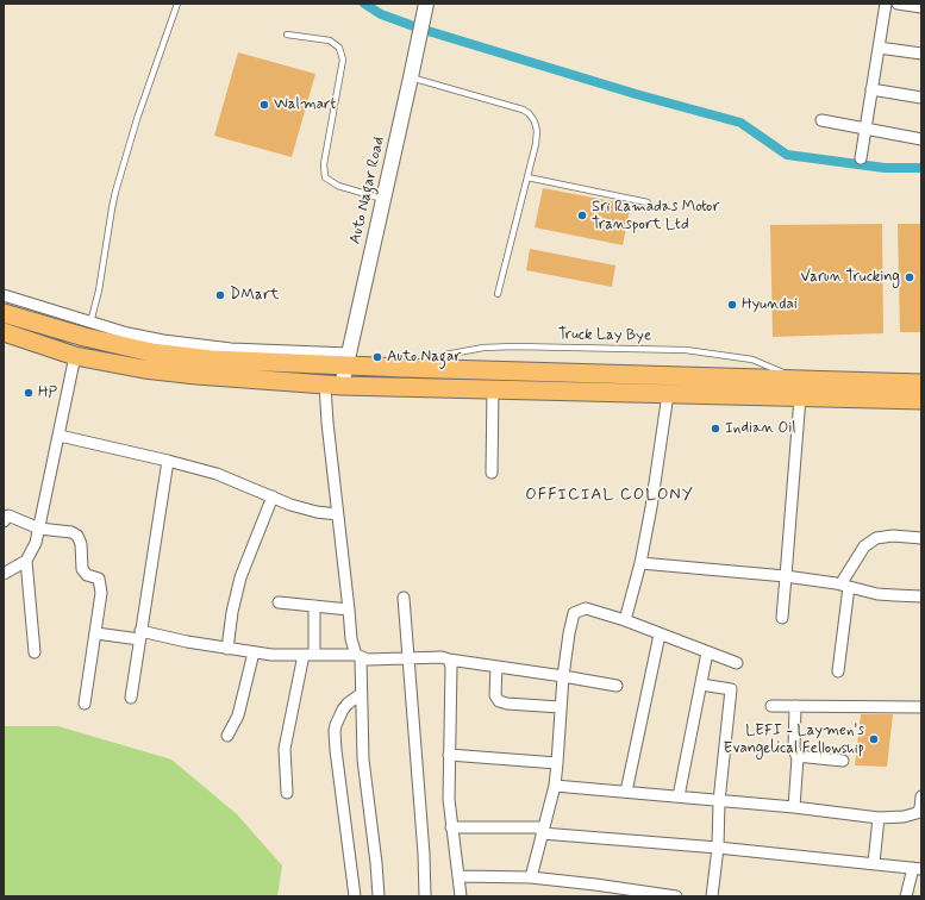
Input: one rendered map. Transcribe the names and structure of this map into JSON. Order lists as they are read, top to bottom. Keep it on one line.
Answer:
{"streets":{"street":["Auto Nagar Road"],"lane":["Truck Lay Bye"]},"districts":["OFFICIAL COLONY"],"places":["Walmart","Sri Ramadas Motor Transport Ltd","Varun Trucking","DMart","Hyundai","Auto Nagar","HP","Indian Oil","LEFI - Laymen's Evangelical Fellowship"]}
